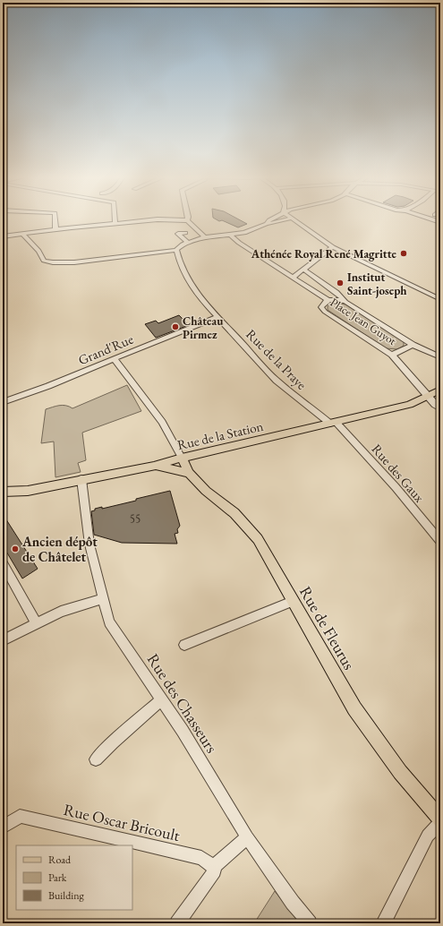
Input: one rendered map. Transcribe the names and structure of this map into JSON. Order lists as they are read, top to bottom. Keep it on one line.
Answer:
{"streets":{"main road":["Rue de la Station","Rue de Fleurus"],"street":["Place Jean Guyot","Grand'Rue","Rue de la Praye","Rue des Gaux","Rue des Chasseurs","Rue Oscar Bricoult"]},"crossings":[["Grand'Rue","Rue de la Praye"],["Rue de la Praye","Rue de la Station"],["Rue de la Praye","Rue des Gaux"],["Rue de la Station","Rue des Gaux"],["Rue de la Station","Rue de Fleurus"],["Rue de la Station","Rue des Chasseurs"]],"places":["Athénée Royal René Magritte","Institut Saint-joseph","Château Pirmez","Ancien dépôt de Châtelet"],"house_numbers":["55"],"legend":["Road","Park","Building"]}
